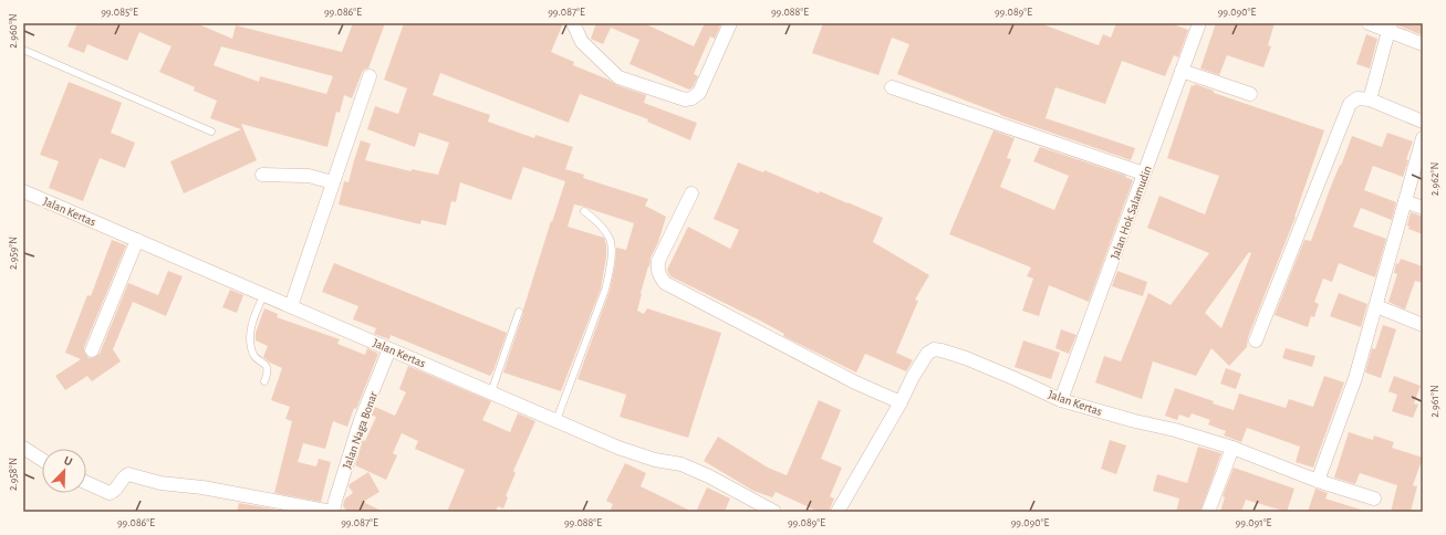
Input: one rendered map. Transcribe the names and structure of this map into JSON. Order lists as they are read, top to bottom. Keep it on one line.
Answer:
{"streets":{"street":["Jalan Kertas","Jalan Hok Salamudin","Jalan Naga Bonar"]},"crossings":[["Jalan Kertas","Jalan Hok Salamudin"],["Jalan Kertas","Jalan Naga Bonar"]],"north":"top right","coordinates":["99.085°E","99.086°E","99.087°E","99.088°E","99.089°E","99.090°E","2.960°N","2.962°N","2.959°N","2.961°N","2.958°N","99.091°E"]}
